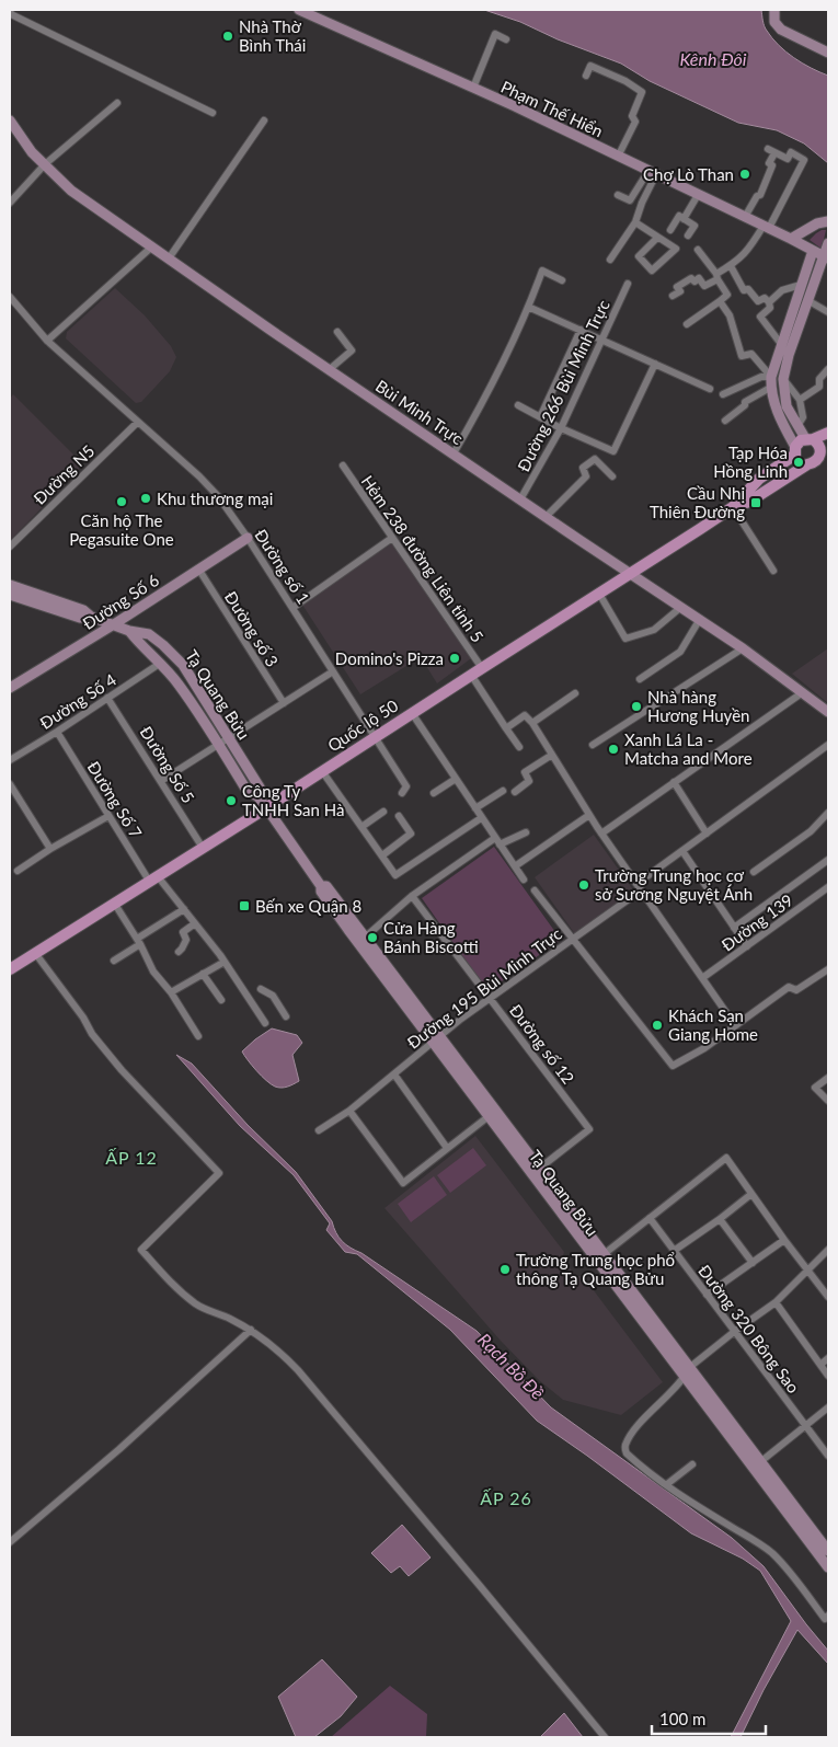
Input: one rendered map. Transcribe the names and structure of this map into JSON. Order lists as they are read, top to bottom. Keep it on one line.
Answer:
{"streets":{"main road":["Phạm Thế Hiển","Bùi Minh Trực","Đường Số 6","Tạ Quang Bửu","Quốc lộ 50"],"street":["Đường 266 Bùi Minh Trực","Đường N5","Hẻm 238 đường Liên tỉnh 5","Đường số 1","Đường số 3","Đường Số 4","Đường Số 5","Đường Số 7","Đường 139","Đường 195 Bùi Minh Trực","Đường số 12","Đường 320 Bông Sao"]},"crossings":[["Đường 266 Bùi Minh Trực","Bùi Minh Trực"],["Bùi Minh Trực","Quốc lộ 50"],["Đường N5","Đường số 1"],["Hẻm 238 đường Liên tỉnh 5","Quốc lộ 50"],["Đường số 1","Đường Số 6"],["Đường số 1","Quốc lộ 50"],["Đường Số 6","Đường số 3"],["Đường Số 6","Tạ Quang Bửu"],["Tạ Quang Bửu","Đường Số 4"],["Tạ Quang Bửu","Quốc lộ 50"],["Tạ Quang Bửu","Đường 195 Bùi Minh Trực"],["Tạ Quang Bửu","Đường số 12"],["Đường Số 4","Đường Số 5"],["Đường Số 4","Đường Số 7"],["Quốc lộ 50","Đường Số 5"],["Quốc lộ 50","Đường Số 7"],["Đường 195 Bùi Minh Trực","Đường số 12"]],"districts":["ẤP 12","ẤP 26"],"water":["Kênh Đôi","Rạch Bồ Đề"],"places":{"other":["Nhà Thờ Bình Thái","Chợ Lò Than","Tạp Hóa Hồng Linh","Khu thương mại","Căn hộ The Pegasuite One","Domino's Pizza","Nhà hàng Hương Huyền","Xanh Lá La - Matcha and More","Công Ty TNHH San Hà","Trường Trung học cơ sở Sương Nguyệt Ánh","Cửa Hàng Bánh Biscotti","Khách Sạn Giang Home","Trường Trung học phổ thông Tạ Quang Bửu"],"transit":["Cầu Nhị Thiên Đường","Bến xe Quận 8"]},"scale_bar":"100 m"}
